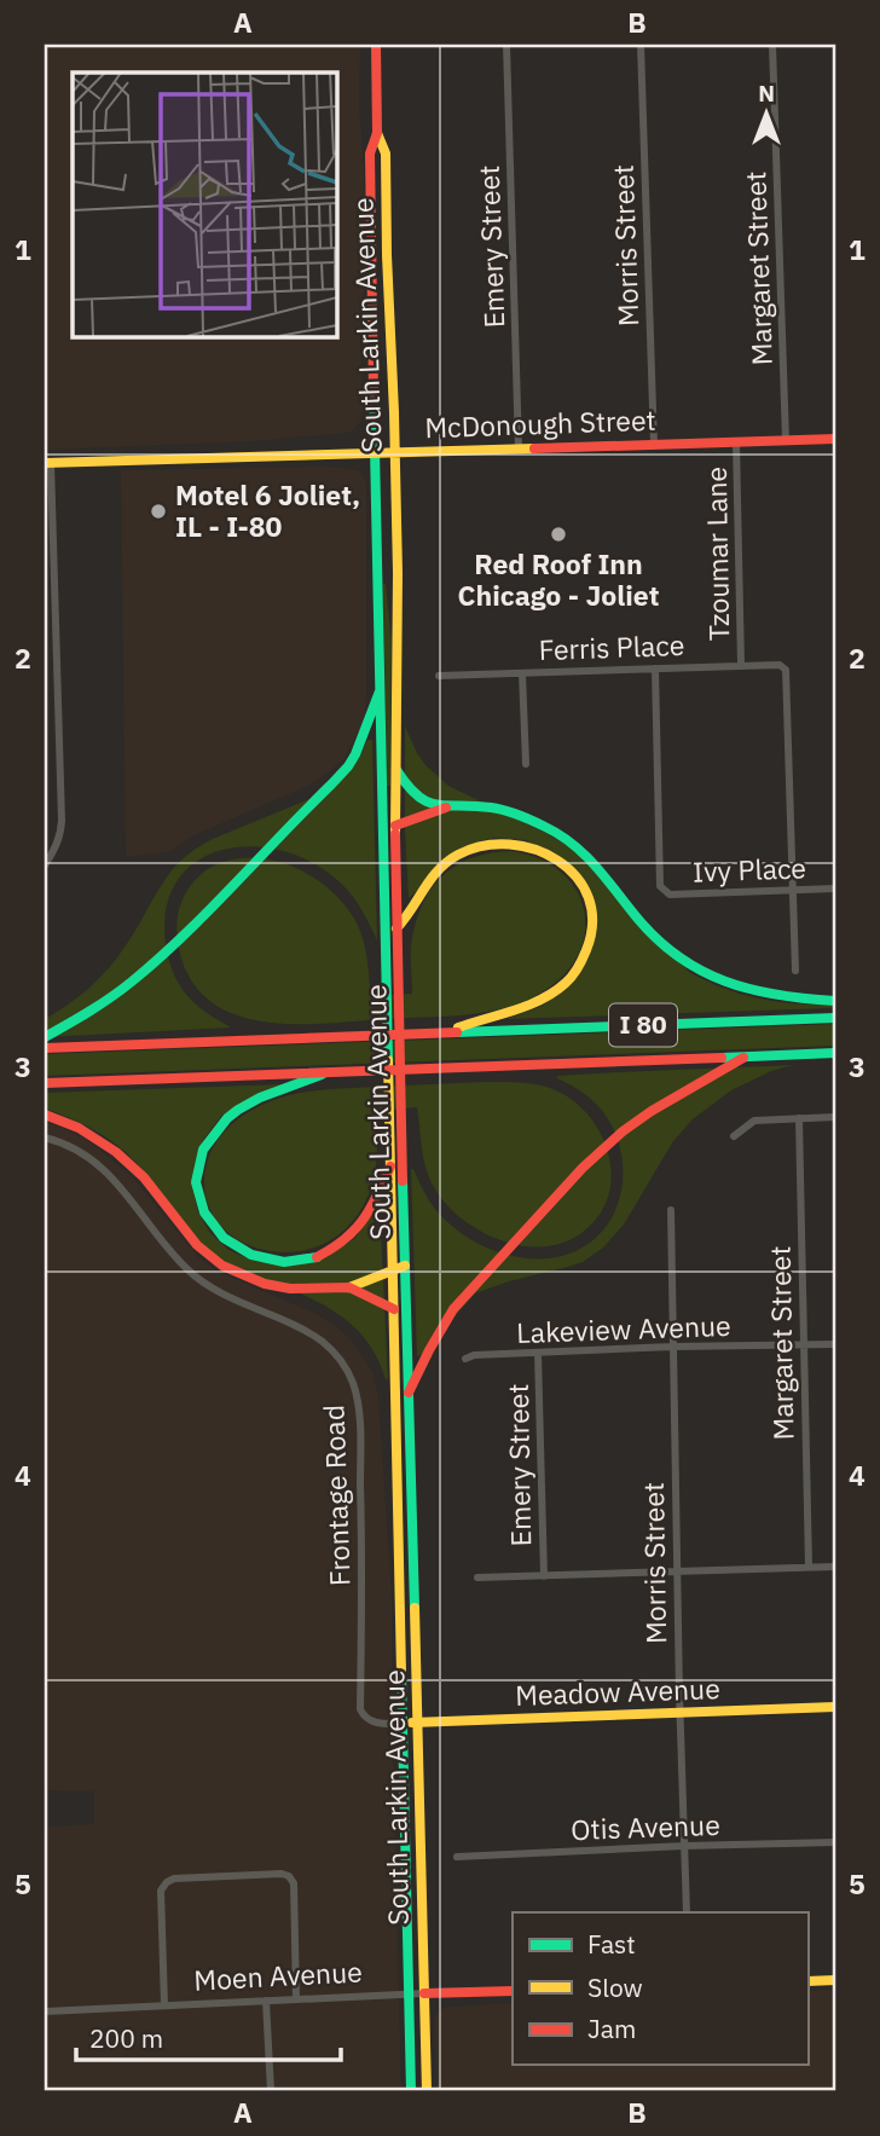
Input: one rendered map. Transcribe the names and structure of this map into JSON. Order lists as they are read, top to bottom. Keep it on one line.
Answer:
{"streets":{"main road":["South Larkin Avenue","McDonough Street","I 80","Meadow Avenue","Moen Avenue"],"street":["Morris Street","Emery Street","Margaret Street","Tzoumar Lane","Ferris Place","Ivy Place","Lakeview Avenue","Frontage Road","Otis Avenue"]},"crossings":[["Morris Street","McDonough Street"],["Morris Street","Lakeview Avenue"],["Morris Street","Meadow Avenue"],["Morris Street","Otis Avenue"],["Emery Street","McDonough Street"],["Emery Street","Lakeview Avenue"],["Margaret Street","McDonough Street"],["Margaret Street","Lakeview Avenue"],["South Larkin Avenue","McDonough Street"],["South Larkin Avenue","Frontage Road"],["South Larkin Avenue","Meadow Avenue"],["South Larkin Avenue","Moen Avenue"],["McDonough Street","Tzoumar Lane"],["Tzoumar Lane","Ferris Place"],["Ferris Place","Ivy Place"],["Frontage Road","Meadow Avenue"]],"places":["Motel 6 Joliet, IL - I-80","Red Roof Inn Chicago - Joliet"],"legend":["Fast","Slow","Jam"],"scale_bar":"200 m","north":"top","grid":{"columns":["A","B"],"rows":["1","2","3","4","5"]}}
